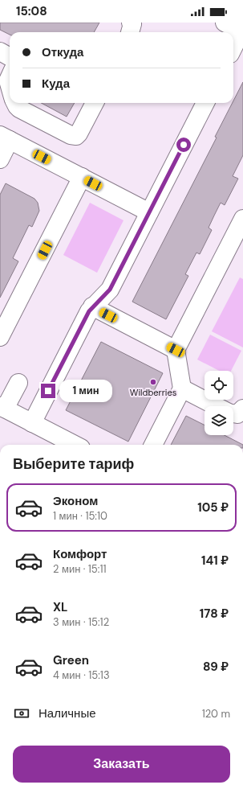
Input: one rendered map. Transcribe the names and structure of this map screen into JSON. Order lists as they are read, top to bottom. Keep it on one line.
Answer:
{"places":["Wildberries"],"page":{"status":"15:08","banner":["Откуда","Куда"],"bubble":"1 мин","heading":"Выберите тариф","list":[{"name":"Эконом","note":"1 мин · 15:10","value":"105 ₽"},{"name":"Комфорт","note":"2 мин · 15:11","value":"141 ₽"},{"name":"XL","note":"3 мин · 15:12","value":"178 ₽"},{"name":"Green","note":"4 мин · 15:13","value":"89 ₽"}],"pay":["Наличные","120 m"],"buttons":"Заказать"}}
